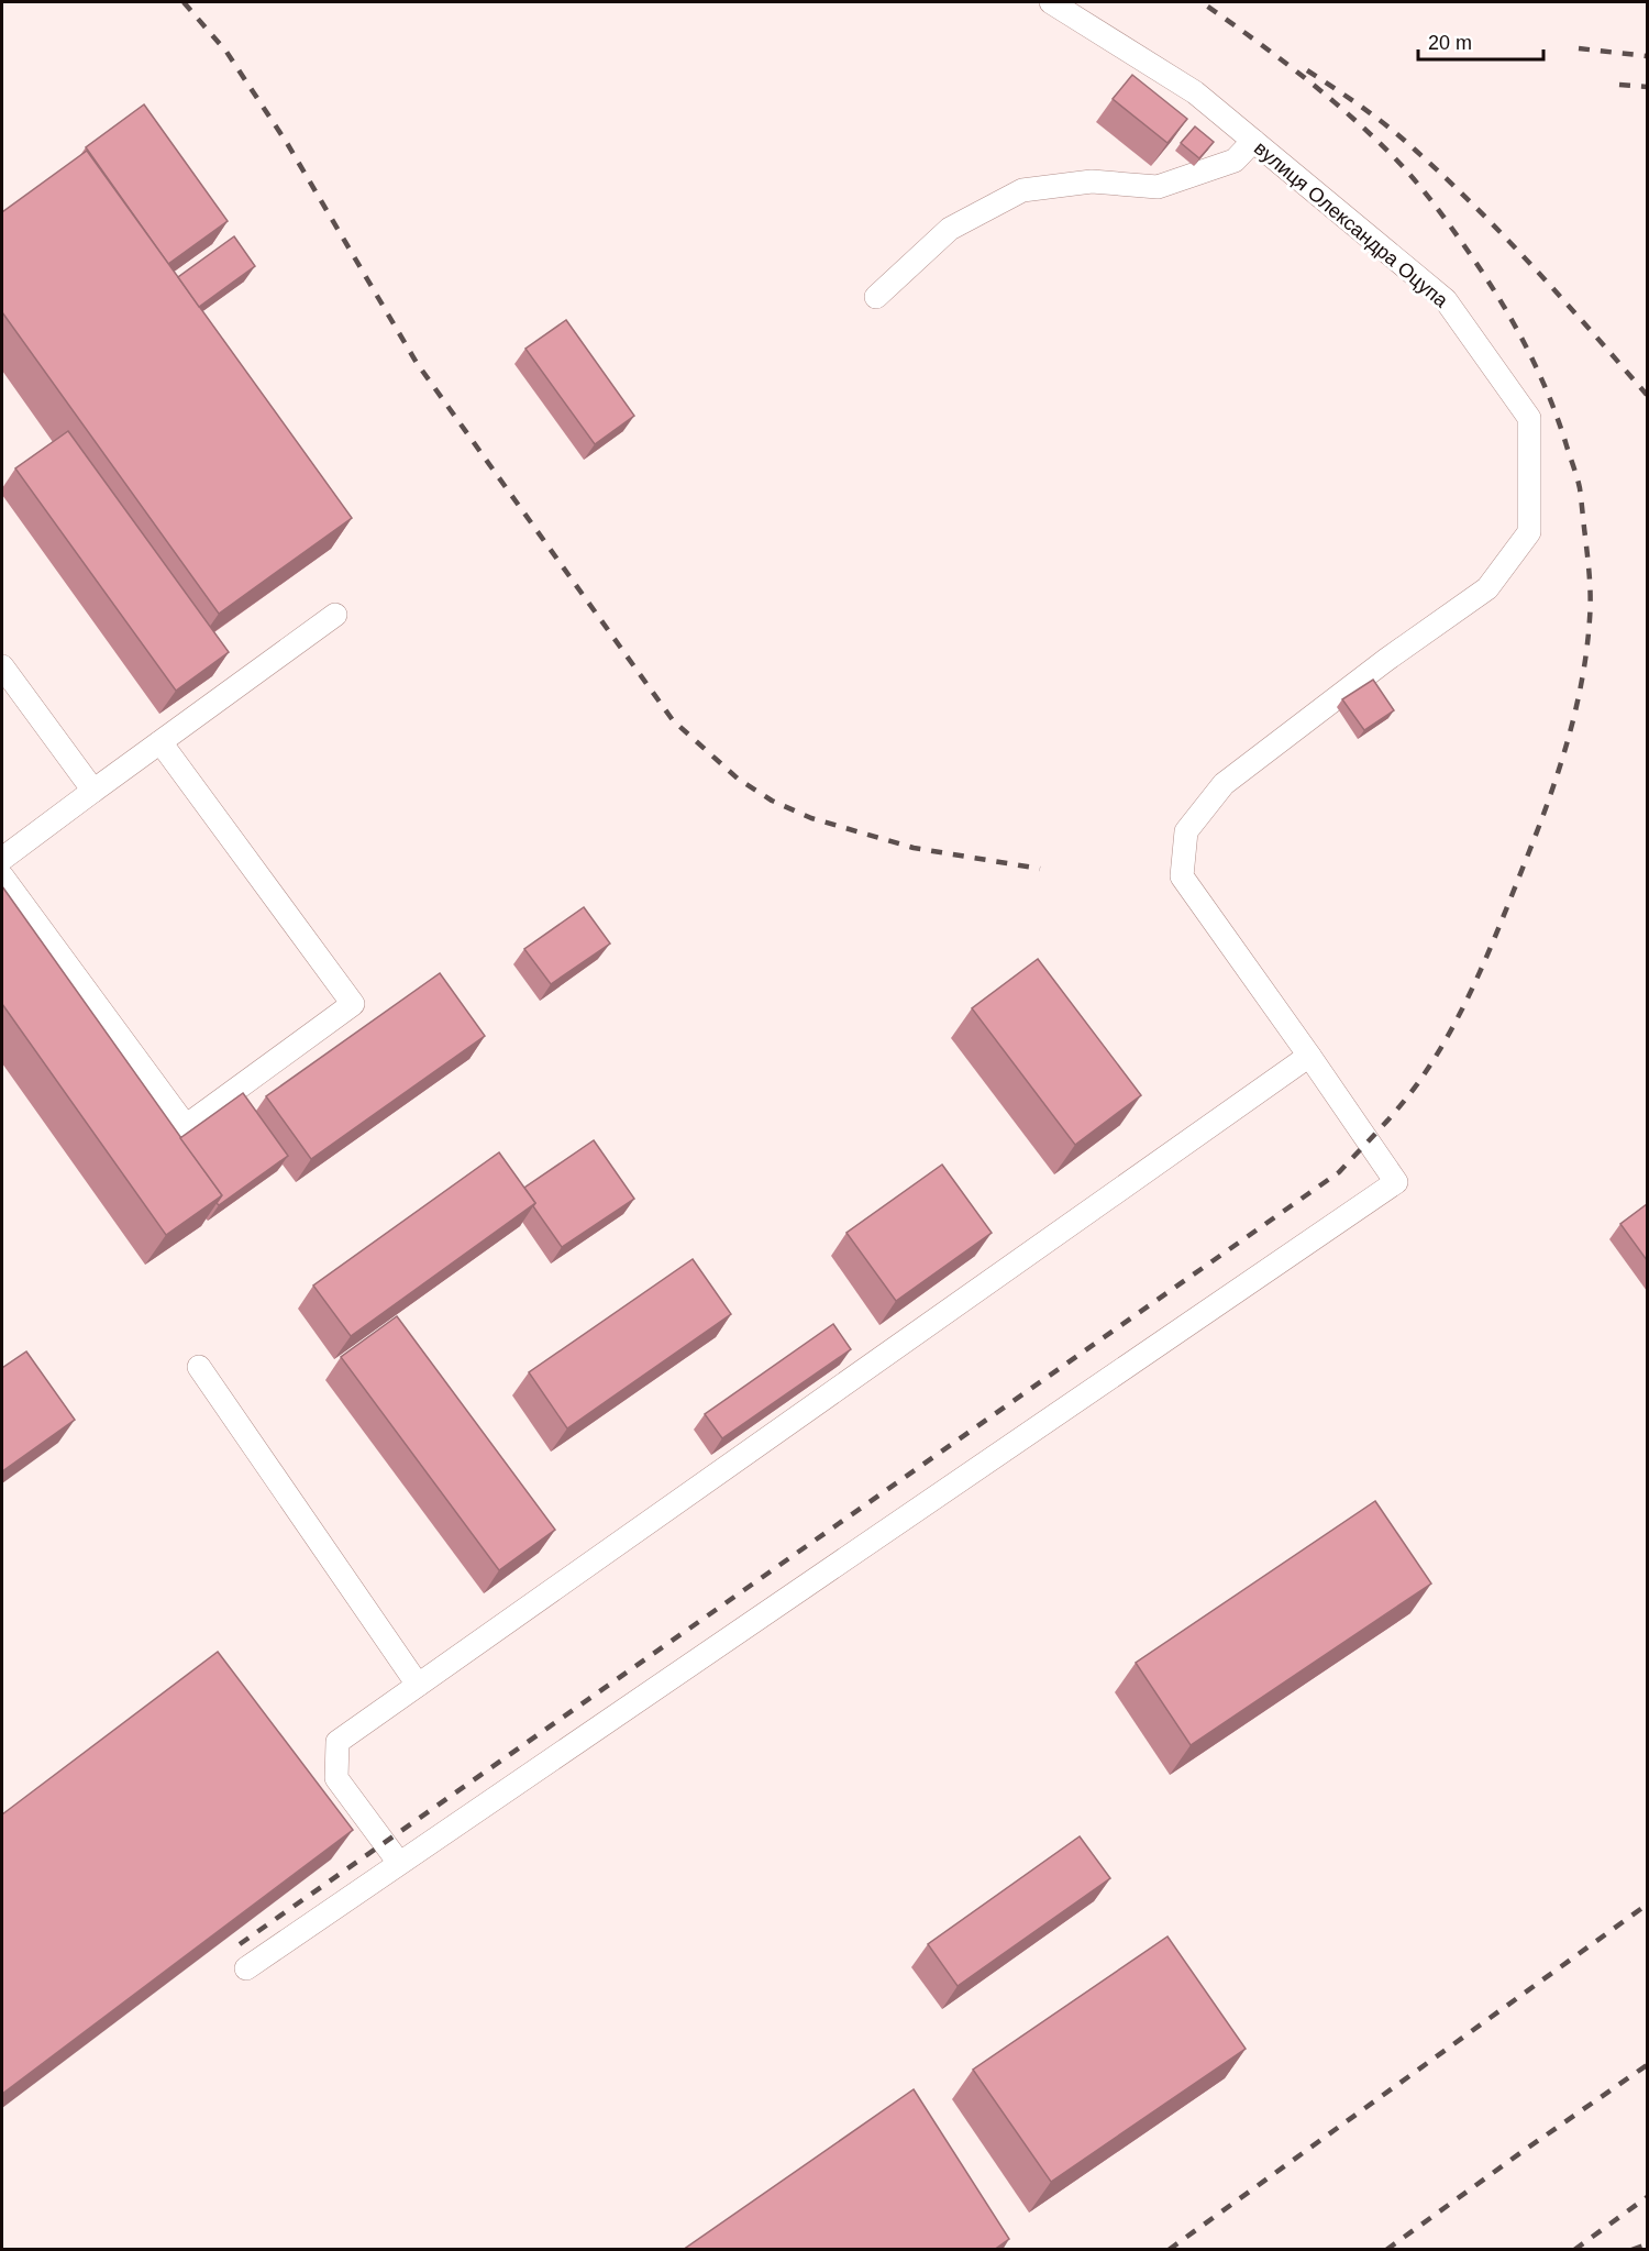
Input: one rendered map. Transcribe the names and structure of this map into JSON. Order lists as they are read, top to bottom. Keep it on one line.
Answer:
{"streets":{"lane":["вулиця Олександра Оцупа"]},"scale_bar":"20 m"}
